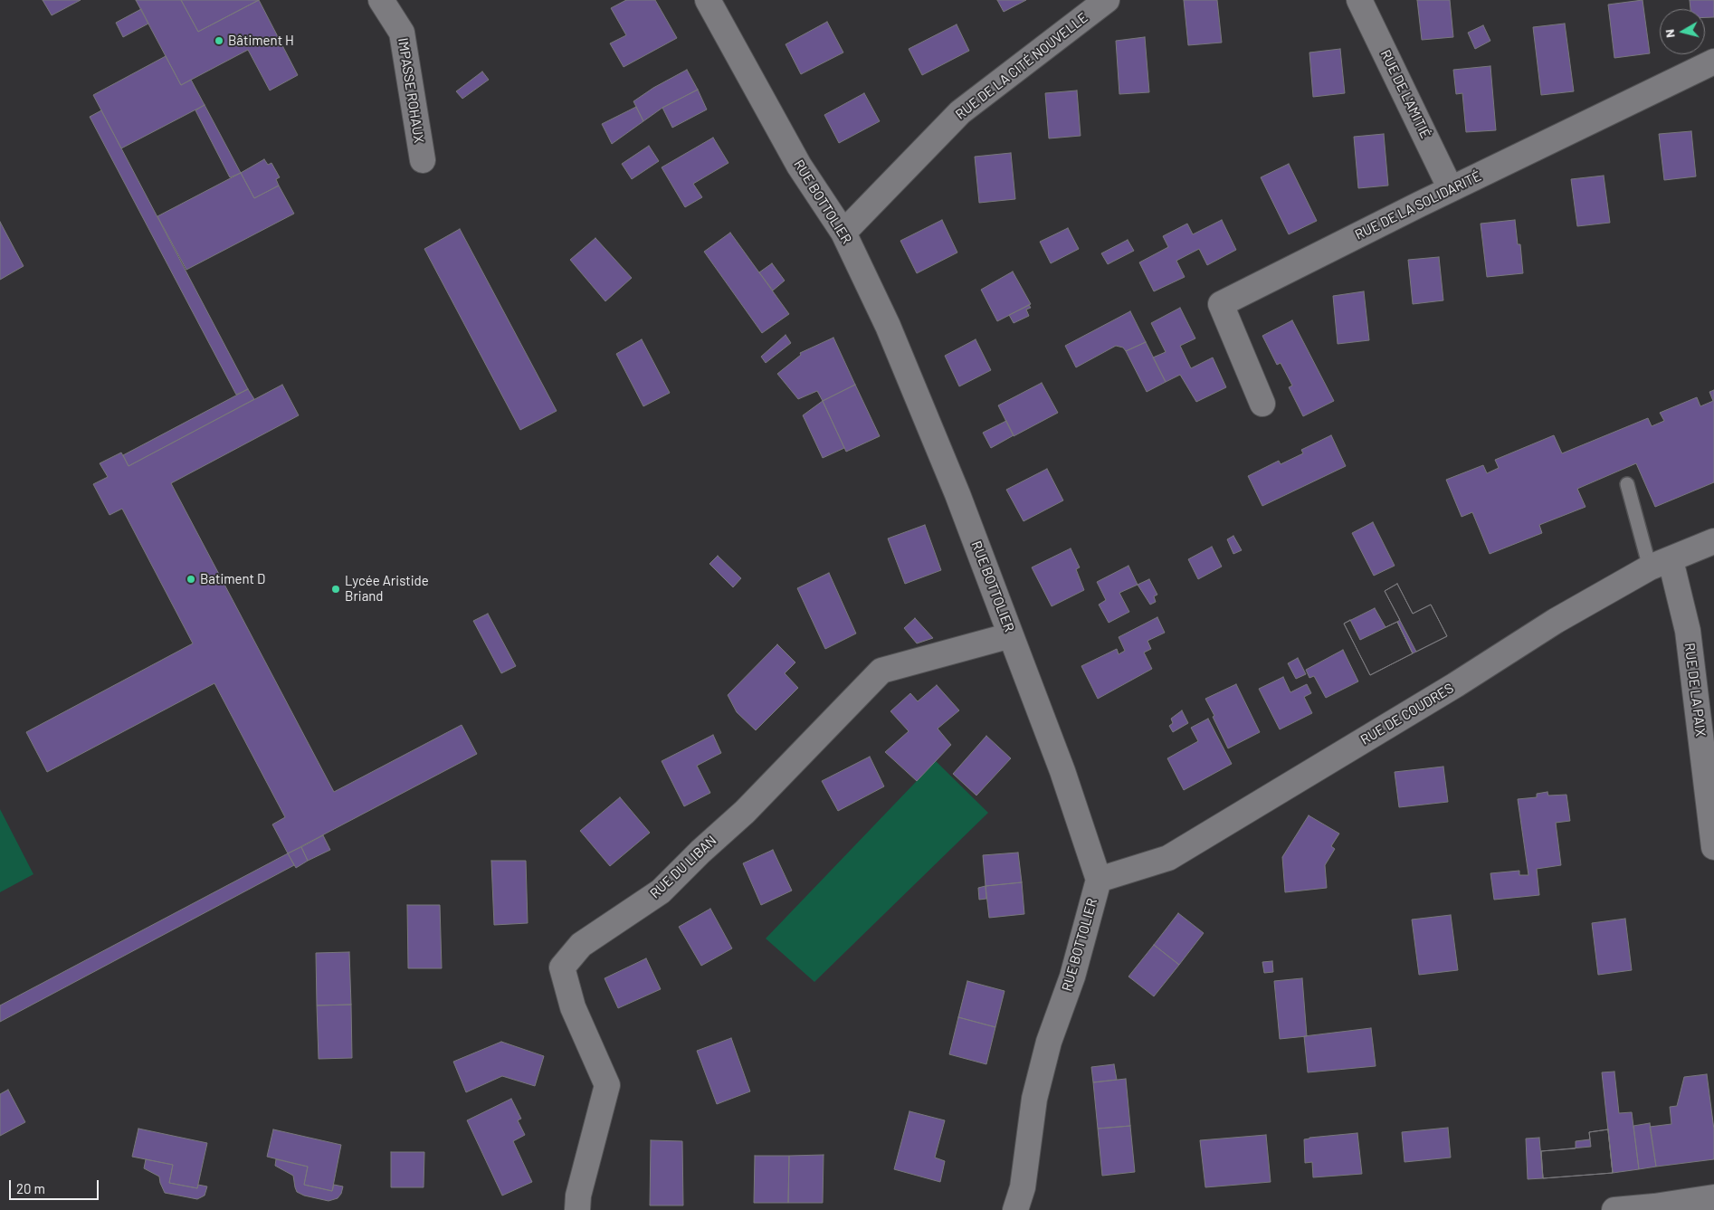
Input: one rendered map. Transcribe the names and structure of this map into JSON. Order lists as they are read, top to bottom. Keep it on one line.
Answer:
{"streets":{"street":["RUE DE LA CITÉ NOUVELLE","IMPASSE ROHAUX","RUE DE L'AMITIÉ","RUE BOTTOLIER","RUE DE LA SOLIDARITÉ","RUE DE LA PAIX","RUE DE COUDRES","RUE DU LIBAN"]},"crossings":[["RUE DE LA CITÉ NOUVELLE","RUE BOTTOLIER"],["RUE DE L'AMITIÉ","RUE DE LA SOLIDARITÉ"],["RUE BOTTOLIER","RUE DE COUDRES"],["RUE BOTTOLIER","RUE DU LIBAN"],["RUE DE LA PAIX","RUE DE COUDRES"]],"places":["Bâtiment H","Batiment D","Lycée Aristide Briand"],"scale_bar":"20 m","north":"left"}
